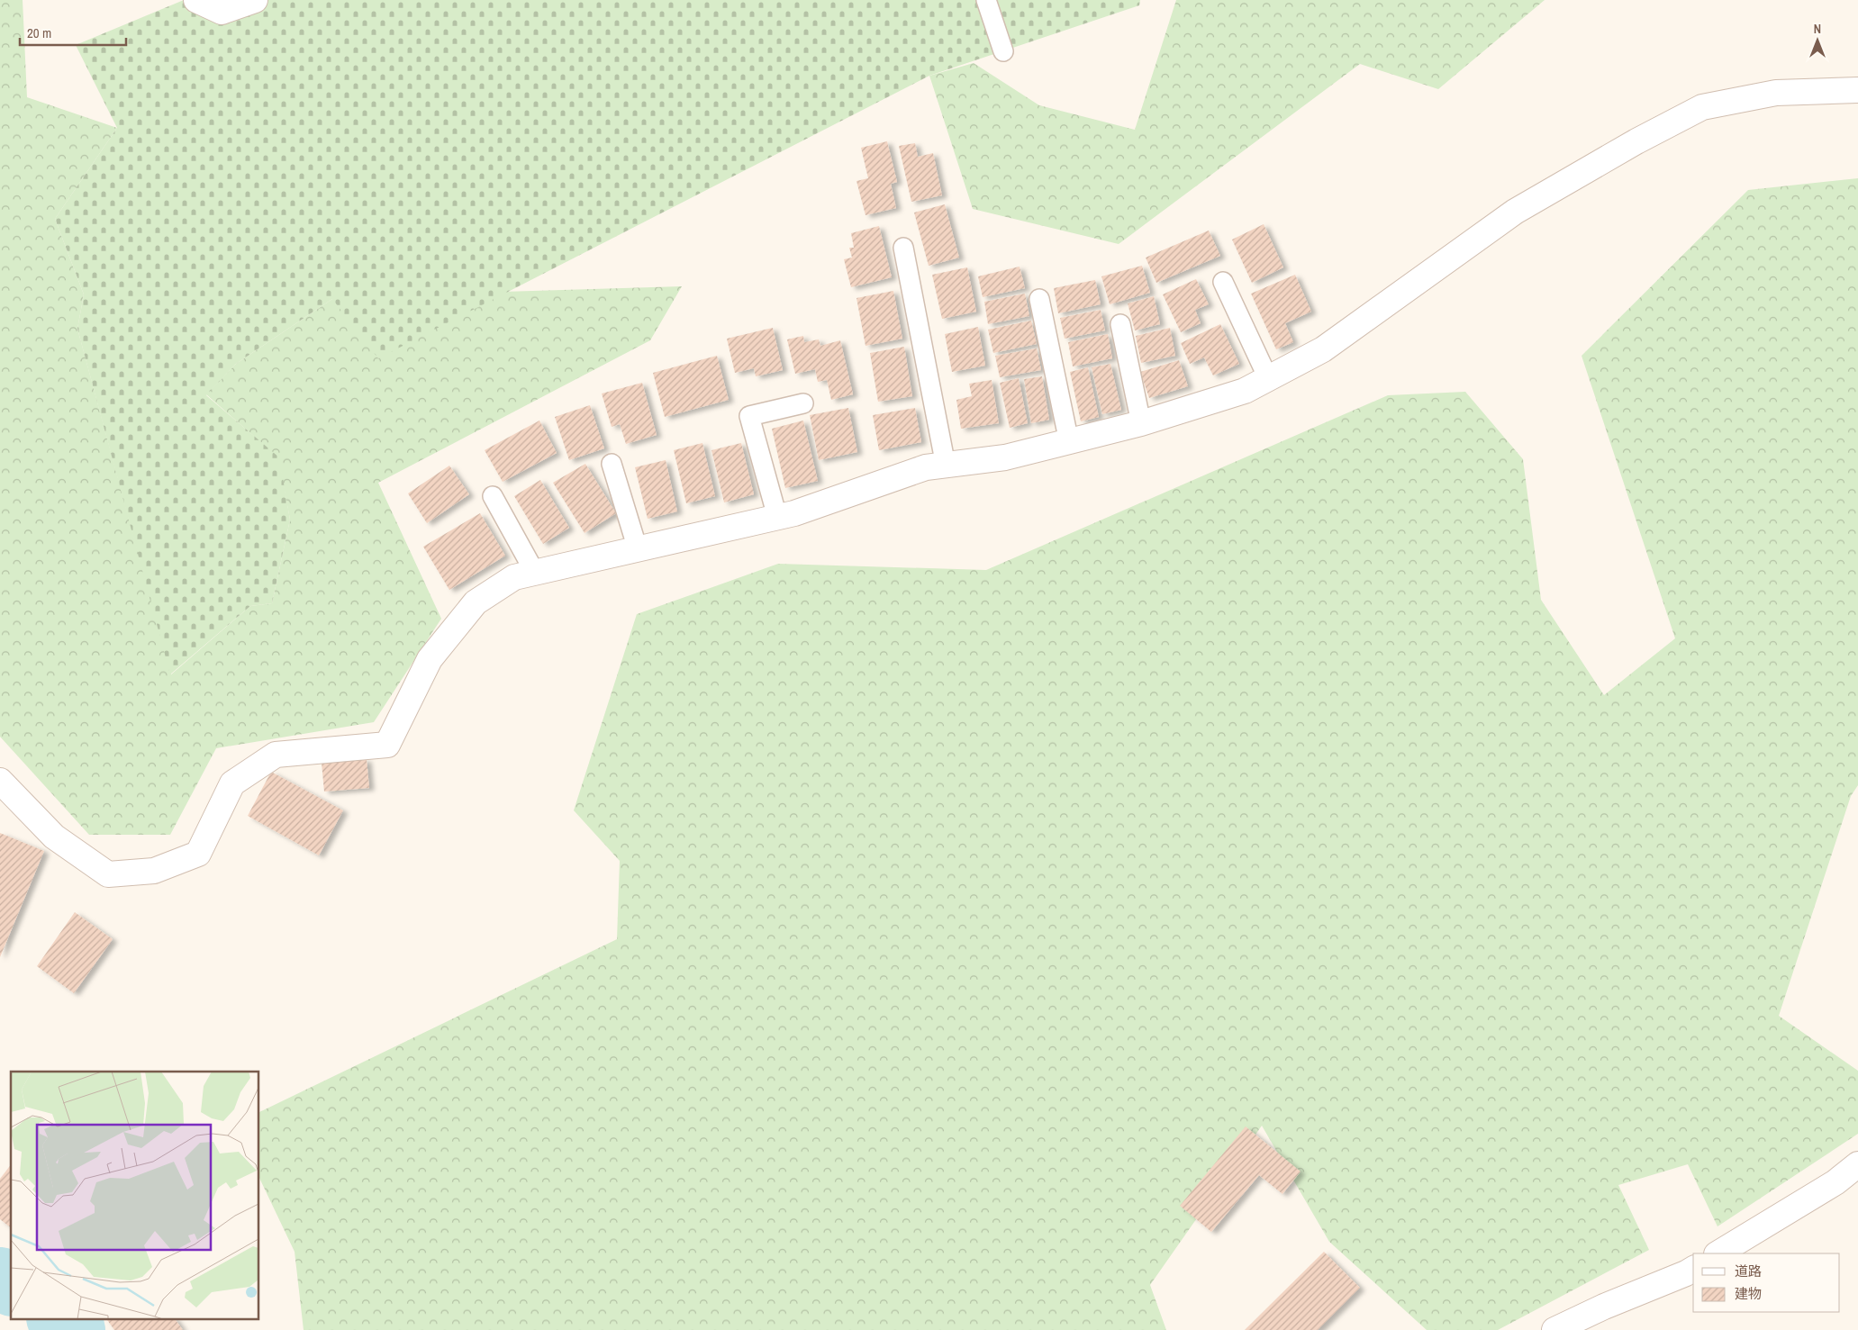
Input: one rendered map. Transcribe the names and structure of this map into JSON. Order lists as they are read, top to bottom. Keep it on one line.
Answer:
{"legend":["道路","建物"],"scale_bar":"20 m","north":"top"}
